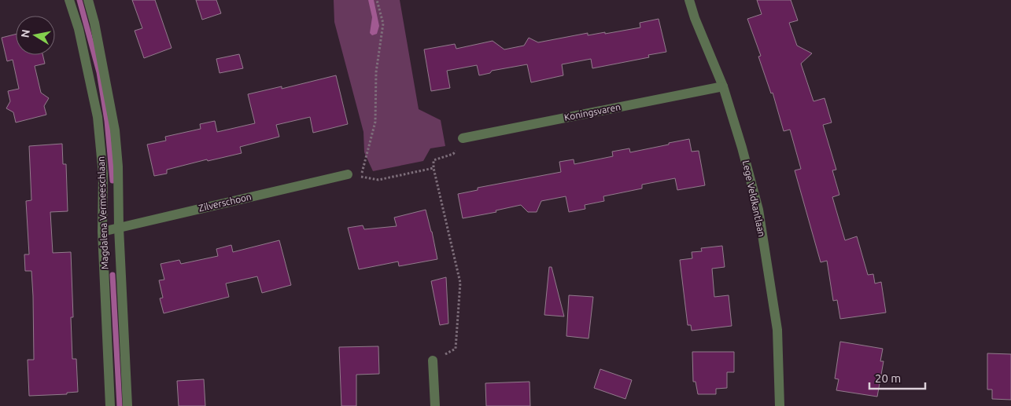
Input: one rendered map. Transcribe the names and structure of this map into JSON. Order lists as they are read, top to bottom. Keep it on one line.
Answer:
{"streets":{"street":["Koningsvaren","Lege Veldkantlaan","Zilverschoon","Magdalena Vermeeschlaan"]},"crossings":[["Koningsvaren","Lege Veldkantlaan"],["Zilverschoon","Magdalena Vermeeschlaan"]],"scale_bar":"20 m","north":"left"}
